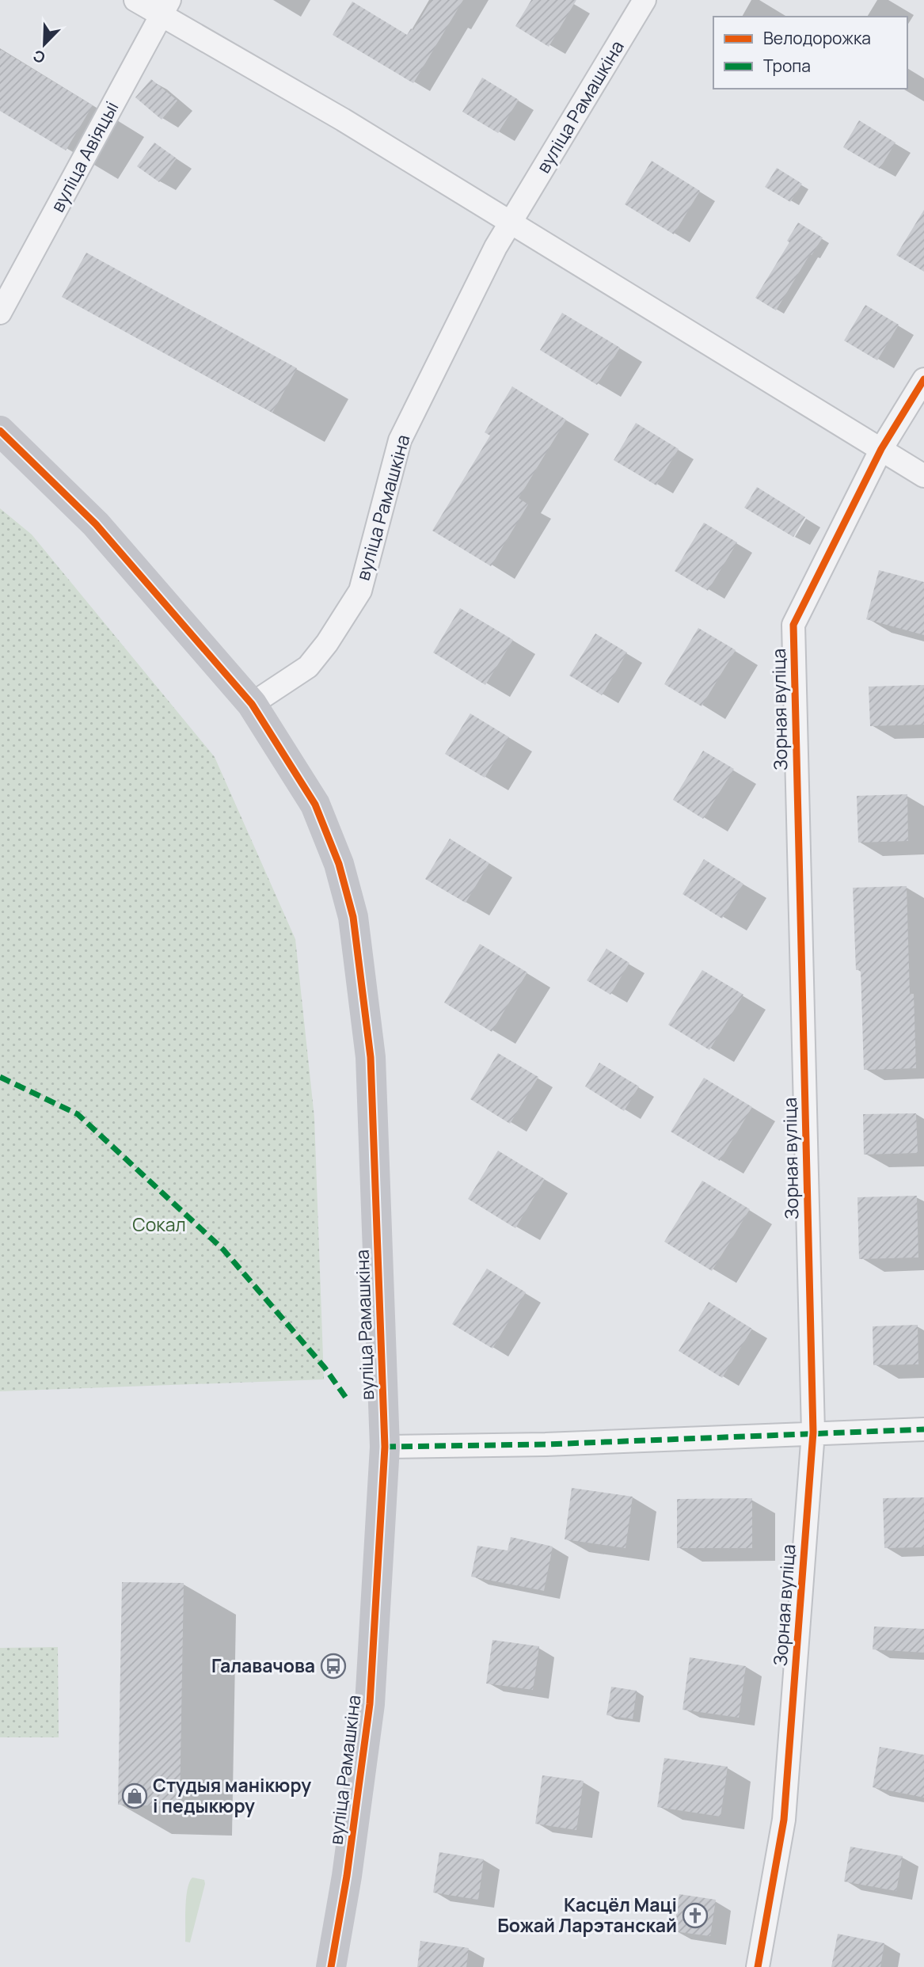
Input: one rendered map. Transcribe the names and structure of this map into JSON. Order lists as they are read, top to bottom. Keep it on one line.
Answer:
{"streets":{"street":["вуліца Рамашкіна","вуліца Авіяцыі","Зорная вуліца"]},"parks":["Сокал"],"places":{"bus stop":["Галавачова"],"shop":["Студыя манікюру і педыкюру"],"church":["Касцёл Маці Божай Ларэтанскай"]},"legend":["Велодорожка","Тропа"],"north":"bottom left"}
